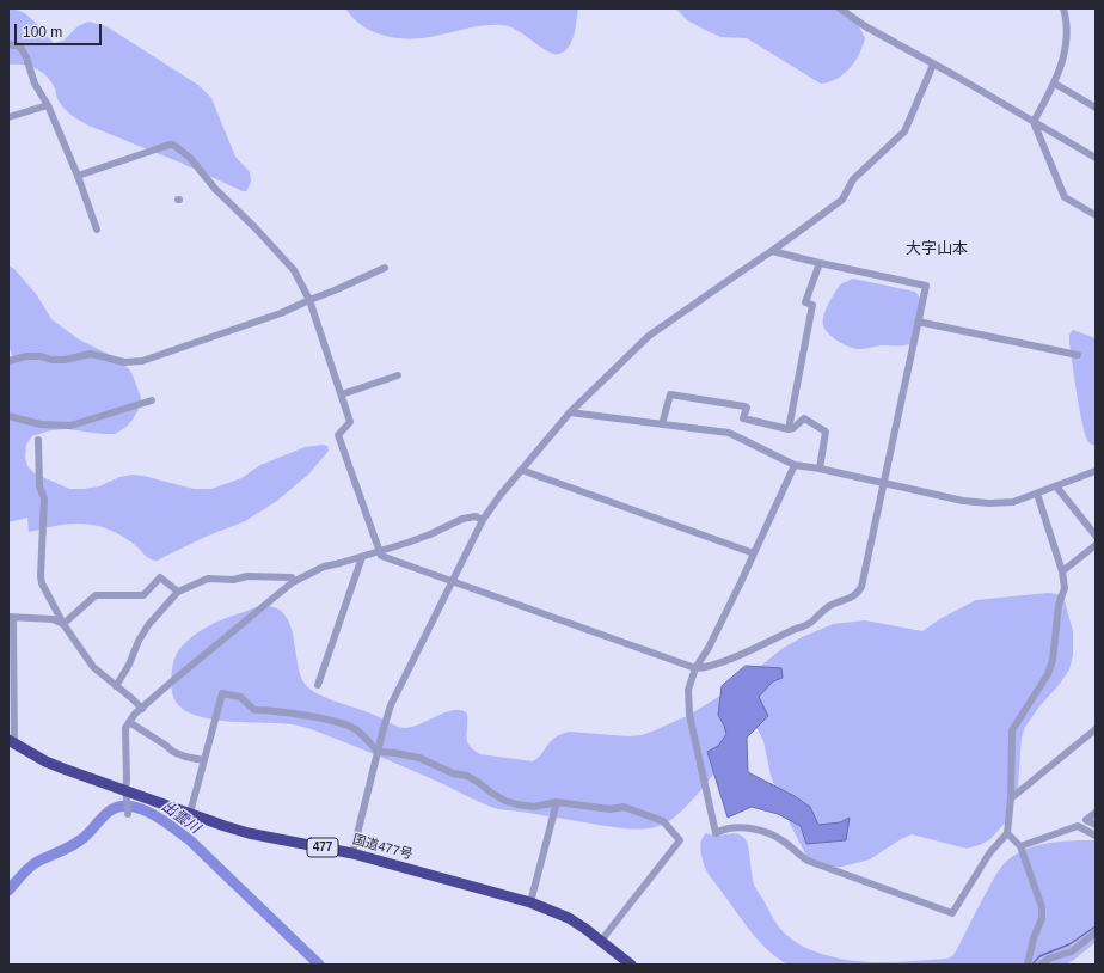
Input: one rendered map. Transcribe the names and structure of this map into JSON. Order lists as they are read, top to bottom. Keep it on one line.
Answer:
{"streets":{"highway":["477","国道477号"]},"districts":["大字山本"],"water":["出雲川"],"scale_bar":"100 m"}
